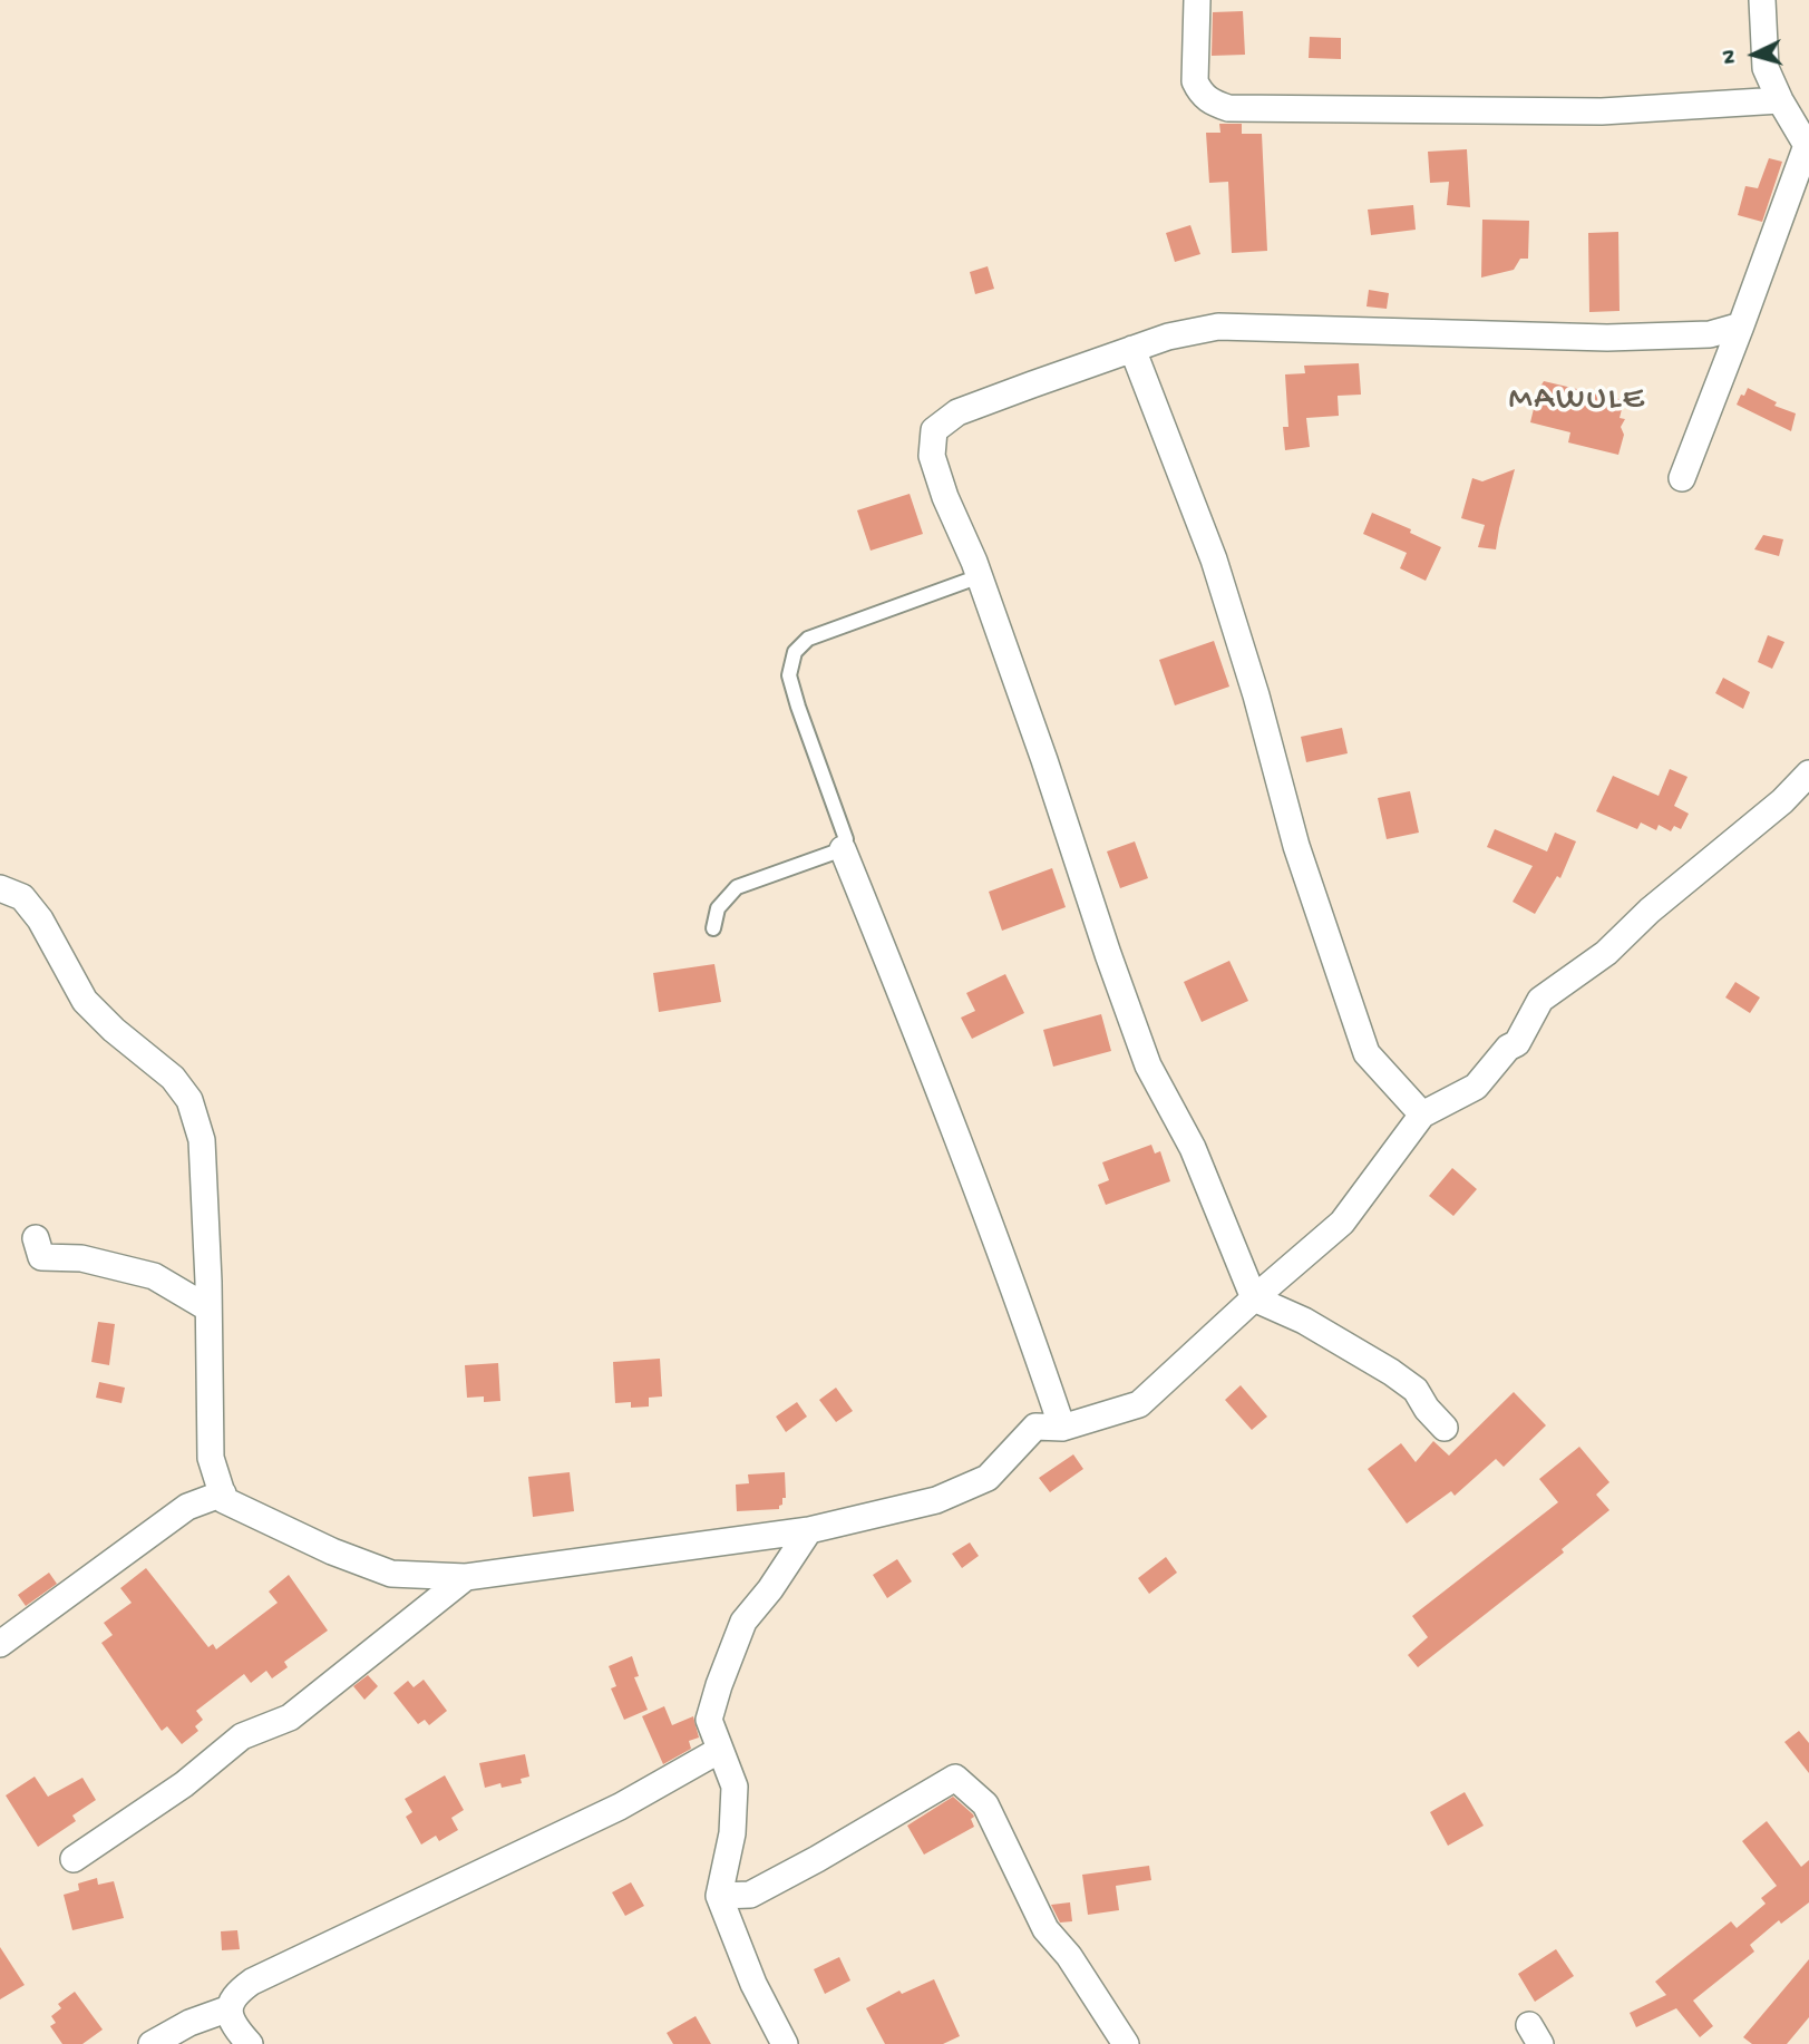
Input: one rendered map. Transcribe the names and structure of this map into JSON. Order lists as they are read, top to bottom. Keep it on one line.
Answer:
{"districts":["MAWULE"],"north":"left"}
